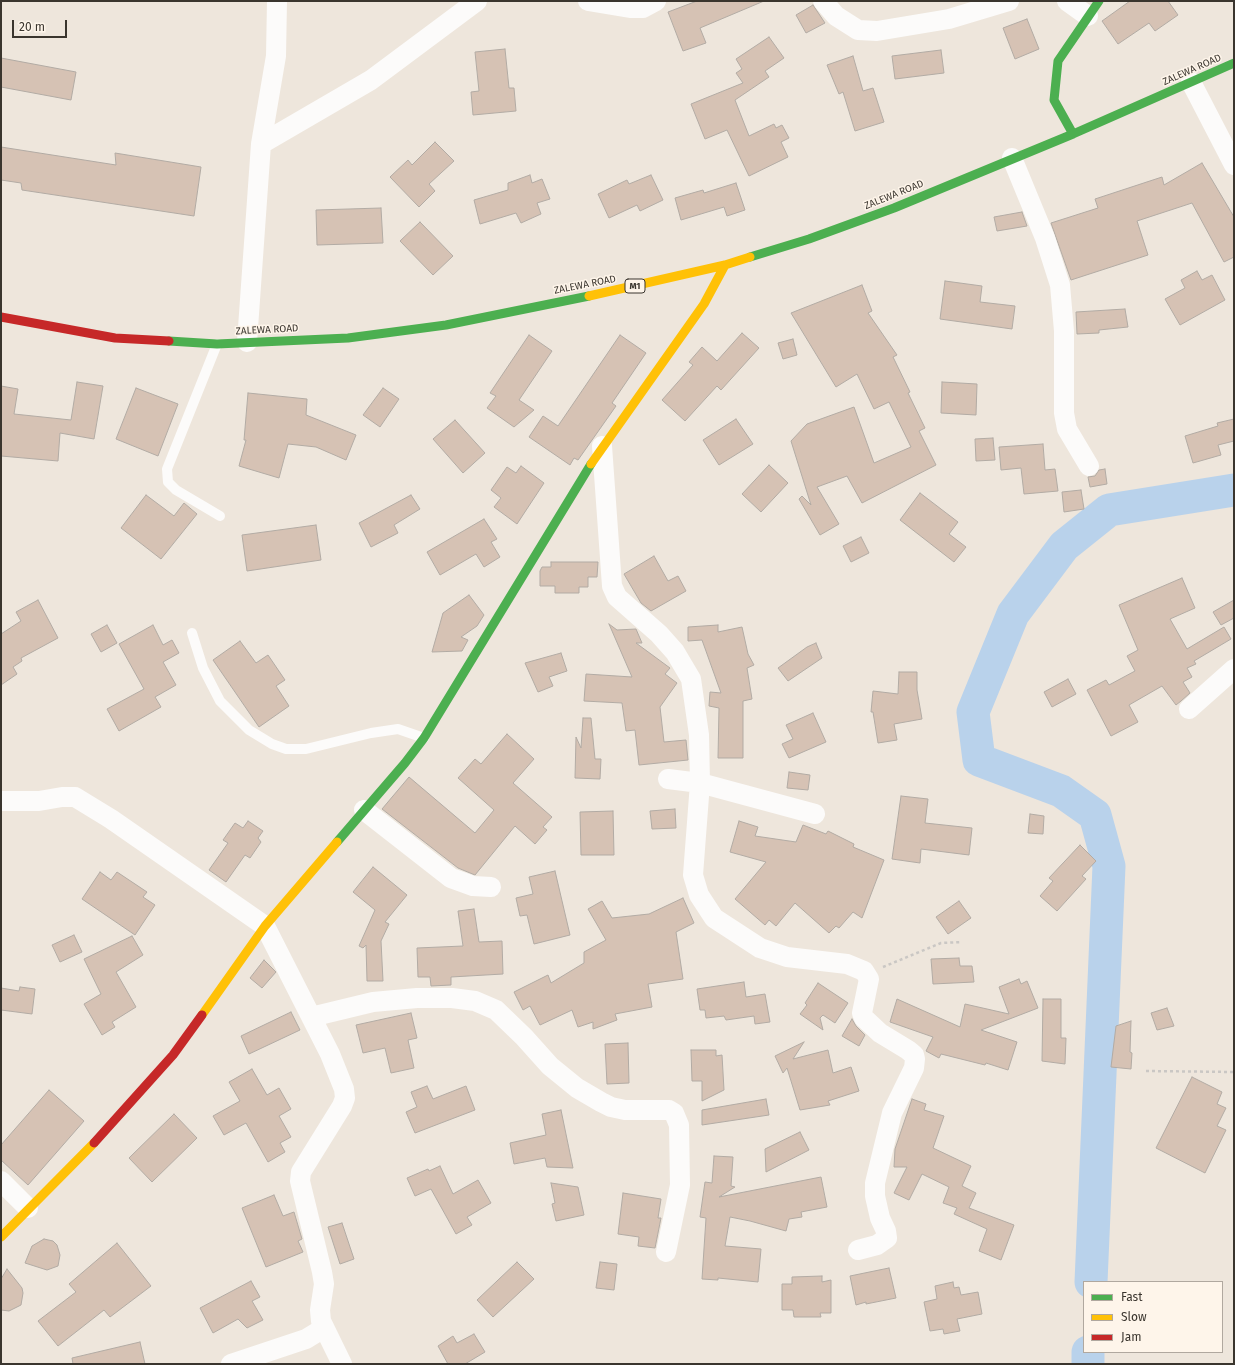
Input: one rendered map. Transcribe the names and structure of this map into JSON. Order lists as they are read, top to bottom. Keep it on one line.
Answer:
{"streets":{"main road":["ZALEWA ROAD","M1"]},"legend":["Fast","Slow","Jam"],"scale_bar":"20 m"}
